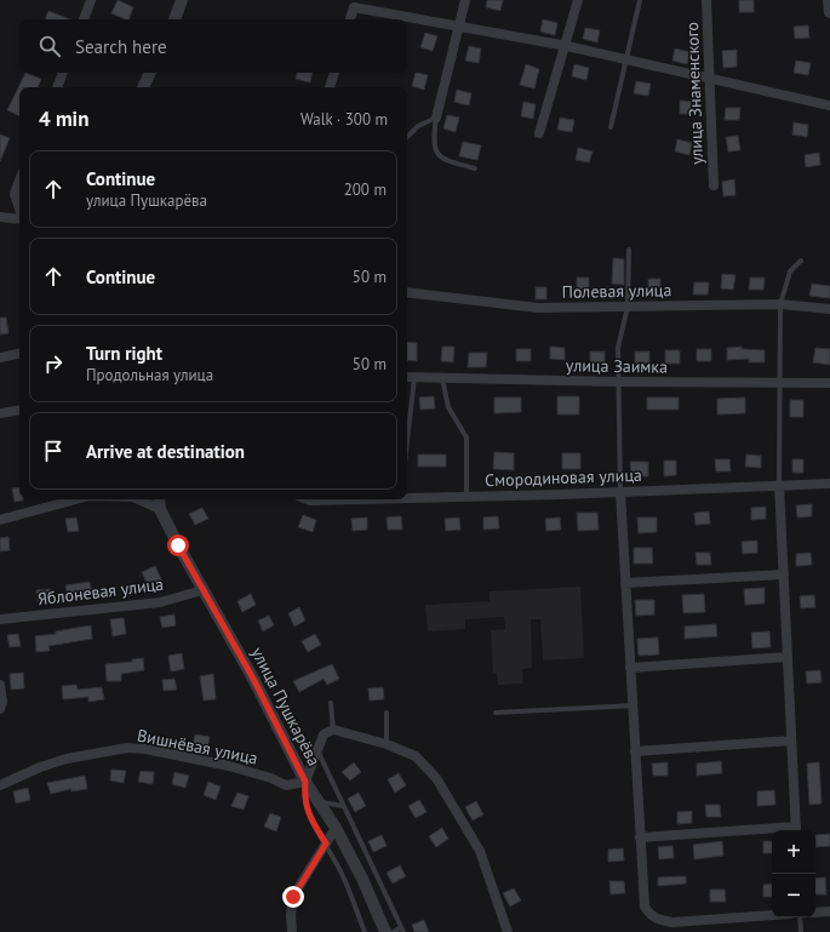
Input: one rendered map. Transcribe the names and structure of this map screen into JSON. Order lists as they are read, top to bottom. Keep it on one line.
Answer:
{"streets":{"street":["улица Знаменского","Полевая улица","улица Заимка","Смородиновая улица","Яблоневая улица","улица Пушкарёва","Вишнёвая улица"]},"crossings":[["Яблоневая улица","улица Пушкарёва"],["улица Пушкарёва","Вишнёвая улица"]],"page":{"search":"Search here","heading":["4 min","Walk · 300 m"],"list":[["Continue","улица Пушкарёва","200 m"],["Continue","50 m"],["Turn right","Продольная улица","50 m"],"Arrive at destination"],"map_buttons":["+","−"]}}
